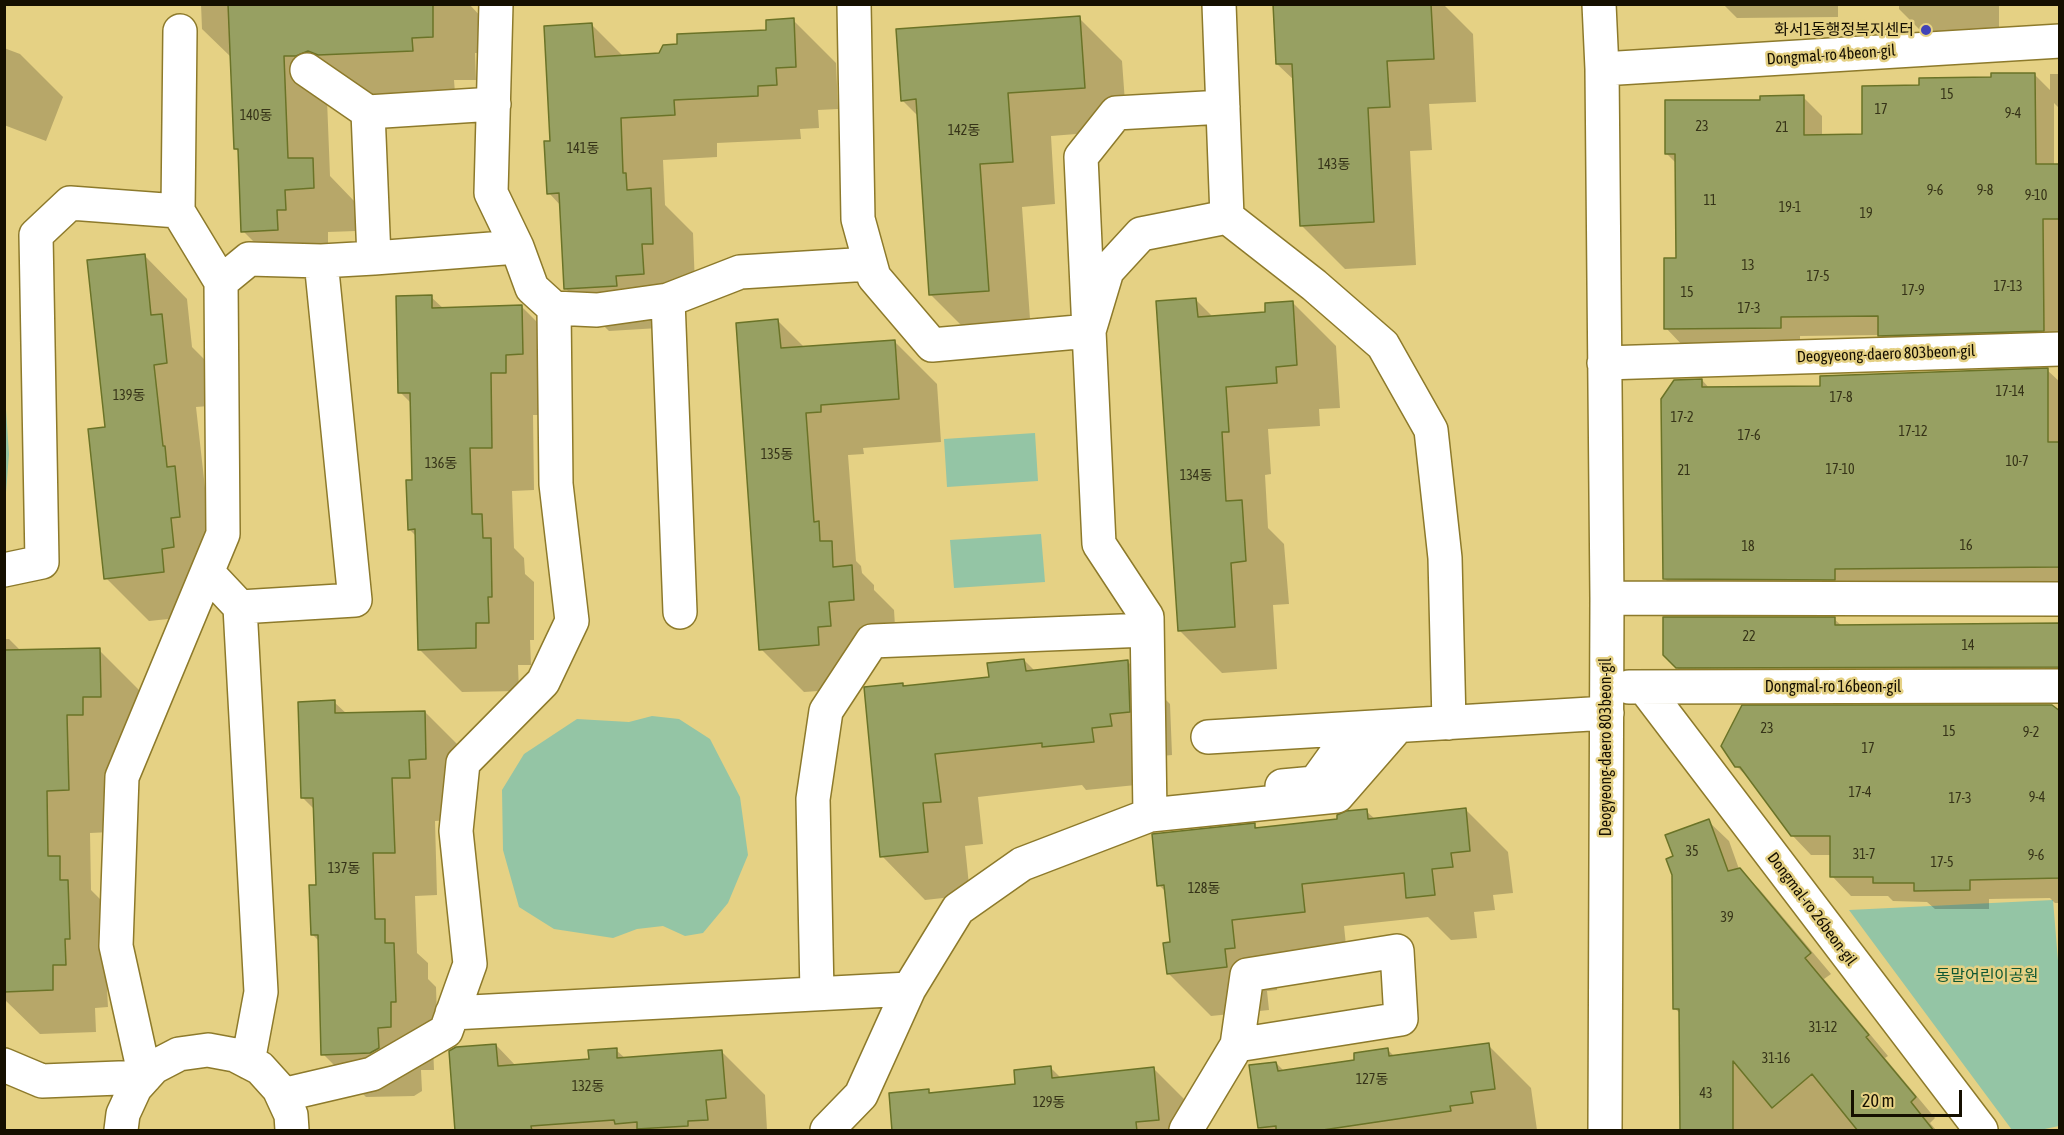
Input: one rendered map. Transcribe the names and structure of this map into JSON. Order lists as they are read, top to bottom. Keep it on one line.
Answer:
{"streets":{"street":["Dongmal-ro 4beon-gil","Deogyeong-daero 803beon-gil","Dongmal-ro 16beon-gil","Dongmal-ro 26beon-gil"]},"crossings":[["Dongmal-ro 4beon-gil","Deogyeong-daero 803beon-gil"],["Deogyeong-daero 803beon-gil","Dongmal-ro 16beon-gil"],["Dongmal-ro 16beon-gil","Dongmal-ro 26beon-gil"]],"parks":["동말어린이공원"],"places":["화서1동행정복지센터"],"house_numbers":["15","17","9-4","140동","23","21","142동","141동","143동","9-6","9-8","9-10","11","19-1","19","13","17-5","17-13","17-9","15","17-3","17-14","139동","17-8","17-2","17-12","17-6","135동","10-7","136동","17-10","21","134동","16","18","22","14","23","15","9-2","17","17-4","9-4","17-3","35","31-7","9-6","17-5","137동","128동","39","31-12","31-16","127동","132동","43","129동"],"scale_bar":"20 m"}
